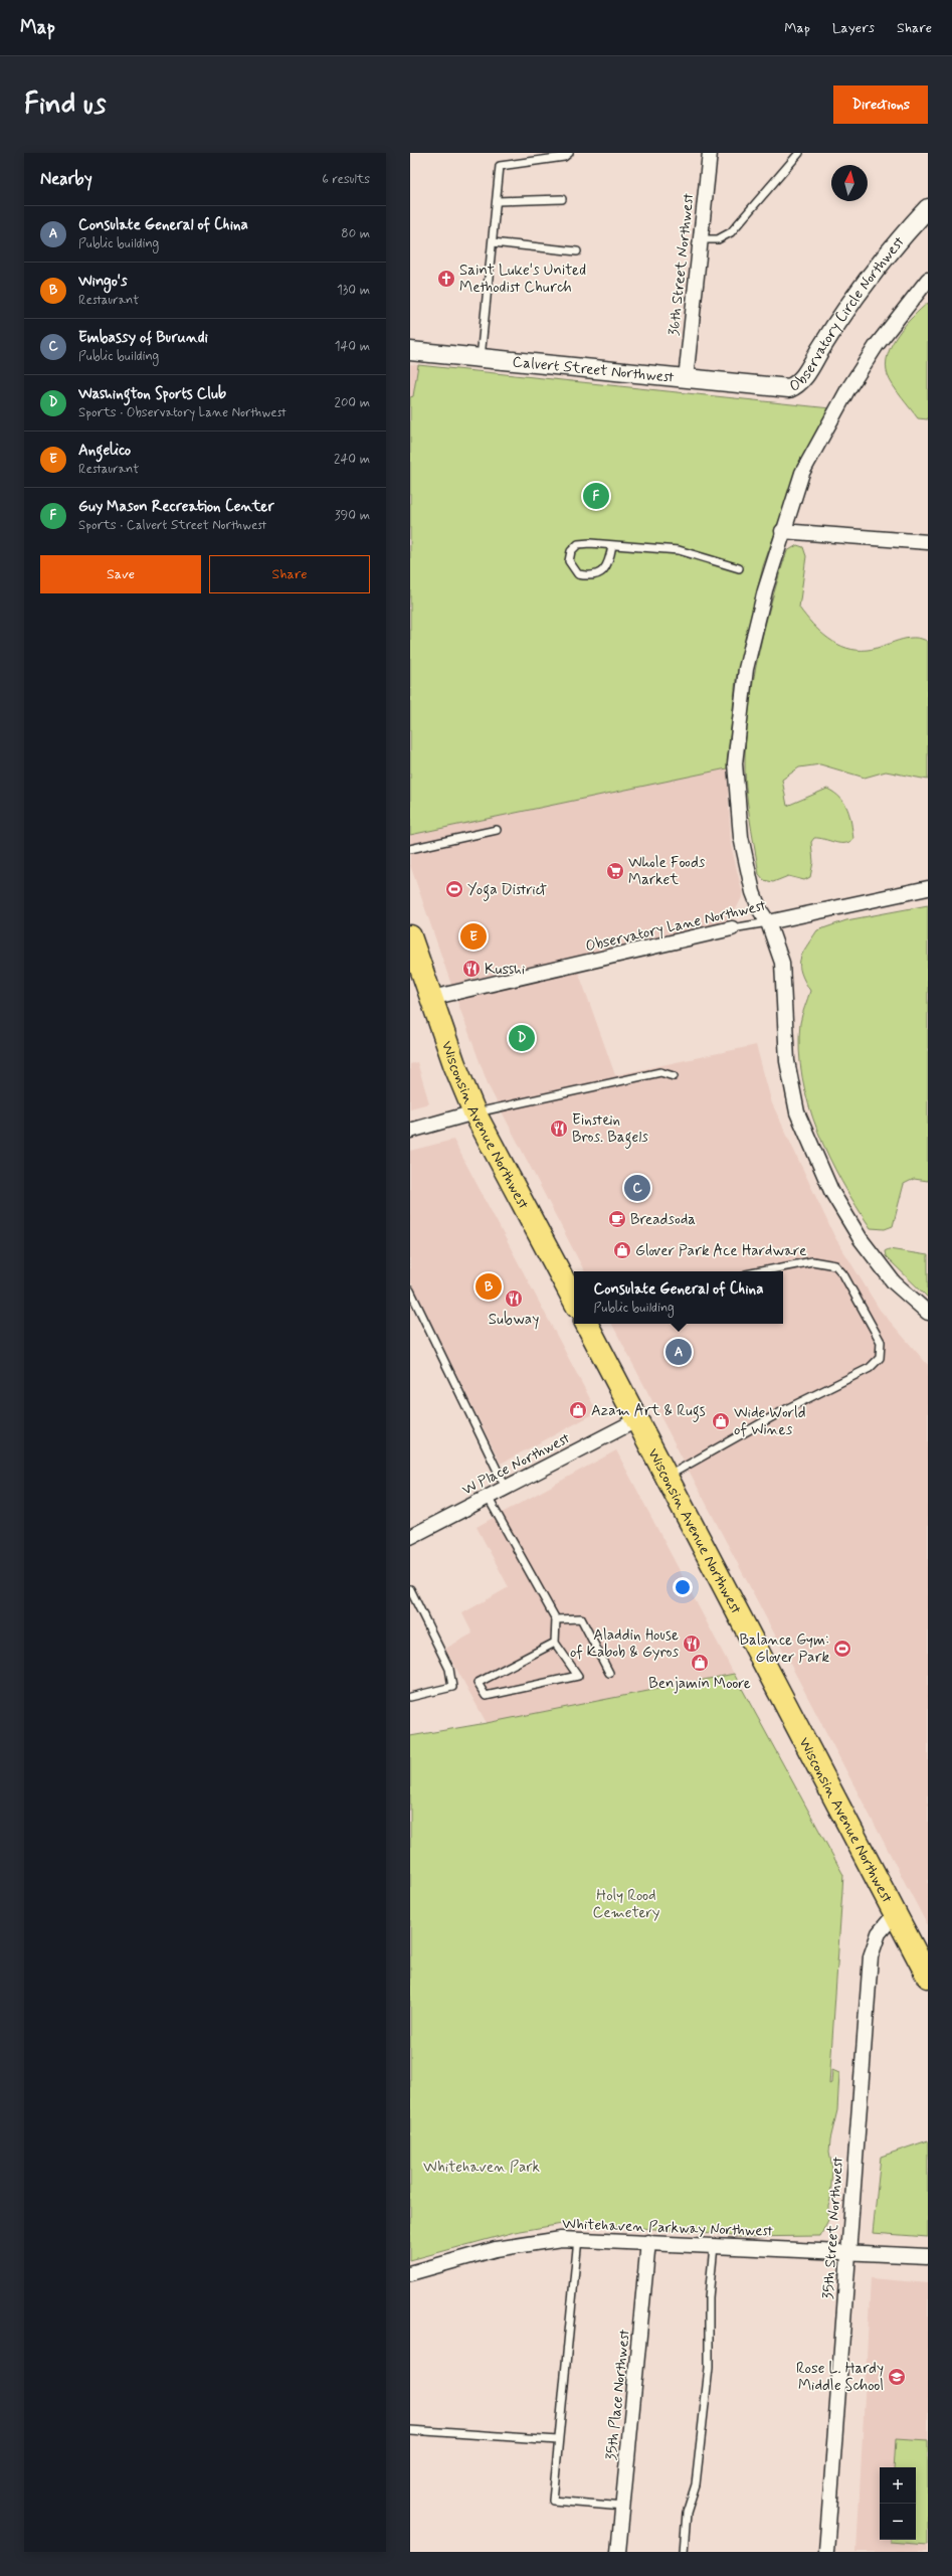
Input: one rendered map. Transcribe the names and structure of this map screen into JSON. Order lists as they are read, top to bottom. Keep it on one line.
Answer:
{"streets":{"main road":["Wisconsin Avenue Northwest"],"street":["36th Street Northwest","Observatory Circle Northwest","Calvert Street Northwest","Observatory Lane Northwest","W Place Northwest","Whitehaven Parkway Northwest","35th Street Northwest","35th Place Northwest"]},"crossings":[["36th Street Northwest","Calvert Street Northwest"],["Observatory Circle Northwest","Calvert Street Northwest"],["Observatory Lane Northwest","Wisconsin Avenue Northwest"],["Wisconsin Avenue Northwest","W Place Northwest"],["Wisconsin Avenue Northwest","35th Street Northwest"],["Whitehaven Parkway Northwest","35th Street Northwest"],["Whitehaven Parkway Northwest","35th Place Northwest"]],"parks":["Holy Rood Cemetery","Whitehaven Park"],"places":{"church":["Saint Luke's United Methodist Church"],"supermarket":["Whole Foods Market"],"sports":["Yoga District","Balance Gym: Glover Park"],"restaurant":["Kusshi","Einstein Bros. Bagels","Subway","Aladdin House of Kabob & Gyros"],"cafe":["Breadsoda"],"shop":["Glover Park Ace Hardware","Azam Art & Rugs","Wide World of Wines","Benjamin Moore"],"school or university":["Rose L. Hardy Middle School"]},"north":"top","page":{"header":"Map","nav":["Map","Layers","Share"],"buttons":["Directions",["Save","Share"]],"title":"Find us","heading":["Nearby","6 results"],"list":[{"mark":"A","name":"Consulate General of China","note":"Public building","value":"80 m"},{"mark":"B","name":"Wingo's","note":"Restaurant","value":"130 m"},{"mark":"C","name":"Embassy of Burundi","note":"Public building","value":"140 m"},{"mark":"D","name":"Washington Sports Club","note":"Sports · Observatory Lane Northwest","value":"200 m"},{"mark":"E","name":"Angelico","note":"Restaurant","value":"240 m"},{"mark":"F","name":"Guy Mason Recreation Center","note":"Sports · Calvert Street Northwest","value":"390 m"}],"pins":["F","E","D","C","B","A"],"popup":["Consulate General of China","Public building"],"map_buttons":["+","−"]}}
